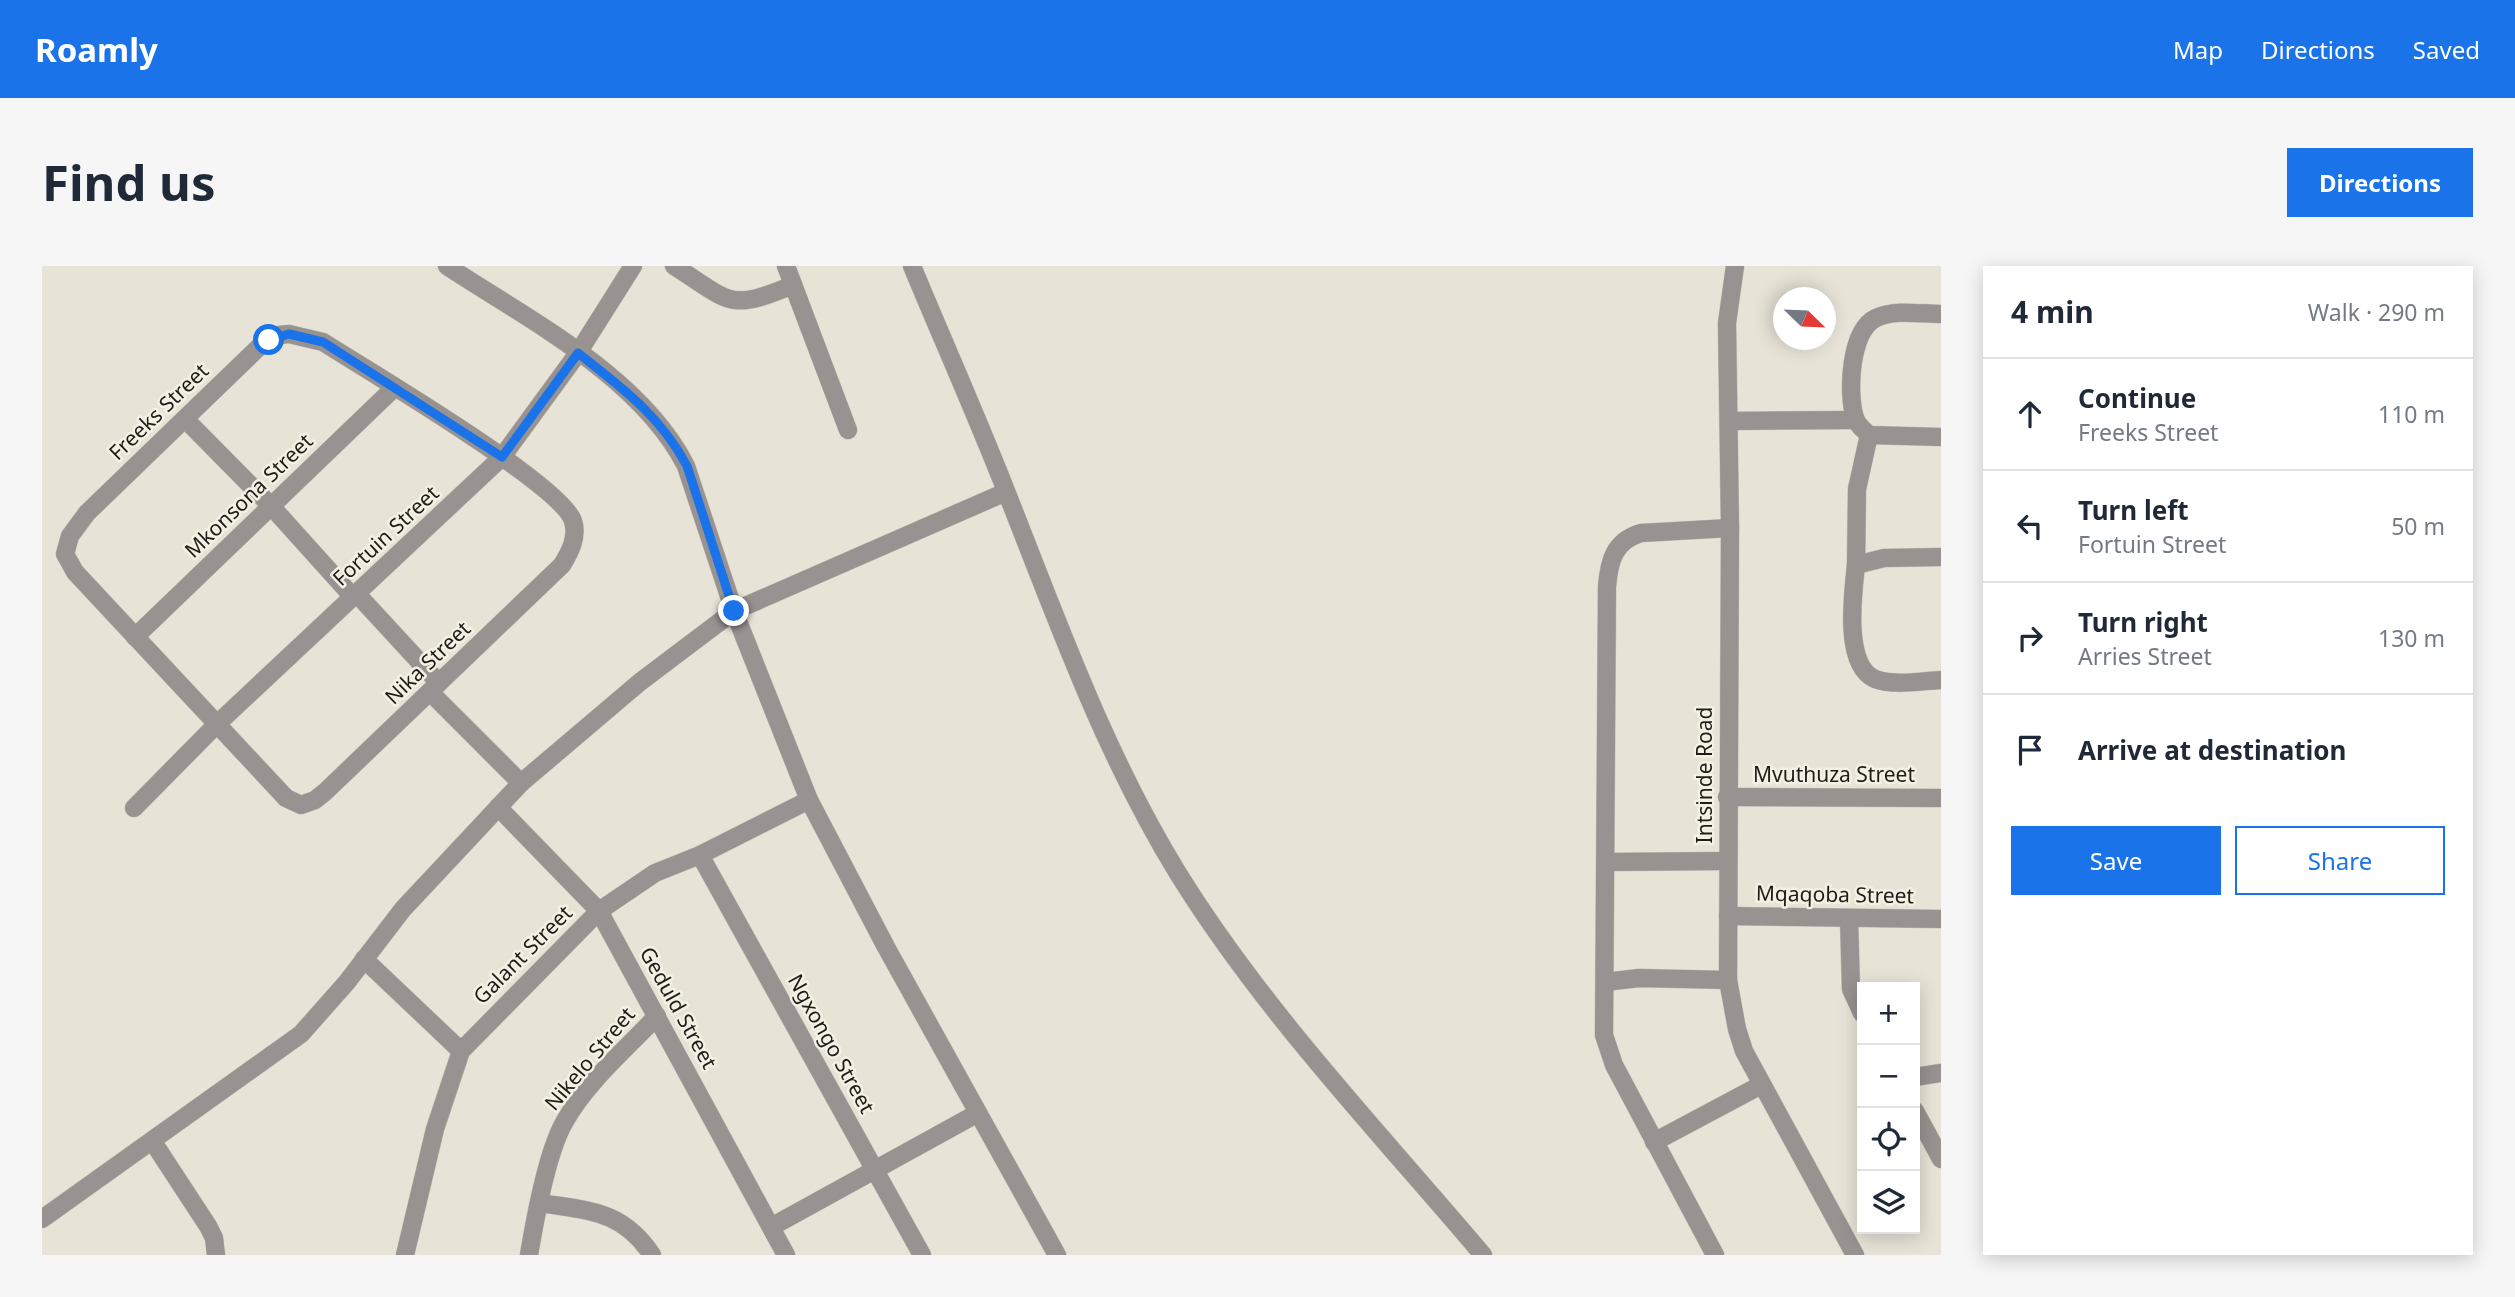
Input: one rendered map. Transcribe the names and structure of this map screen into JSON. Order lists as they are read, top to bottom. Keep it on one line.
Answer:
{"streets":{"street":["Freeks Street","Mkonsona Street","Fortuin Street","Nika Street","Intsinde Road","Mvuthuza Street","Mqaqoba Street","Galant Street","Geduld Street","Ngxongo Street","Nikelo Street"]},"crossings":[["Freeks Street","Mkonsona Street"],["Freeks Street","Fortuin Street"],["Freeks Street","Nika Street"],["Fortuin Street","Nika Street"],["Intsinde Road","Mvuthuza Street"],["Intsinde Road","Mqaqoba Street"],["Galant Street","Geduld Street"],["Galant Street","Ngxongo Street"],["Geduld Street","Nikelo Street"]],"north":"bottom right","page":{"header":"Roamly","nav":["Map","Directions","Saved"],"buttons":["Directions",["Save","Share"]],"title":"Find us","heading":["4 min","Walk · 290 m"],"list":[["Continue","Freeks Street","110 m"],["Turn left","Fortuin Street","50 m"],["Turn right","Arries Street","130 m"],"Arrive at destination"],"map_buttons":["+","−"]}}
